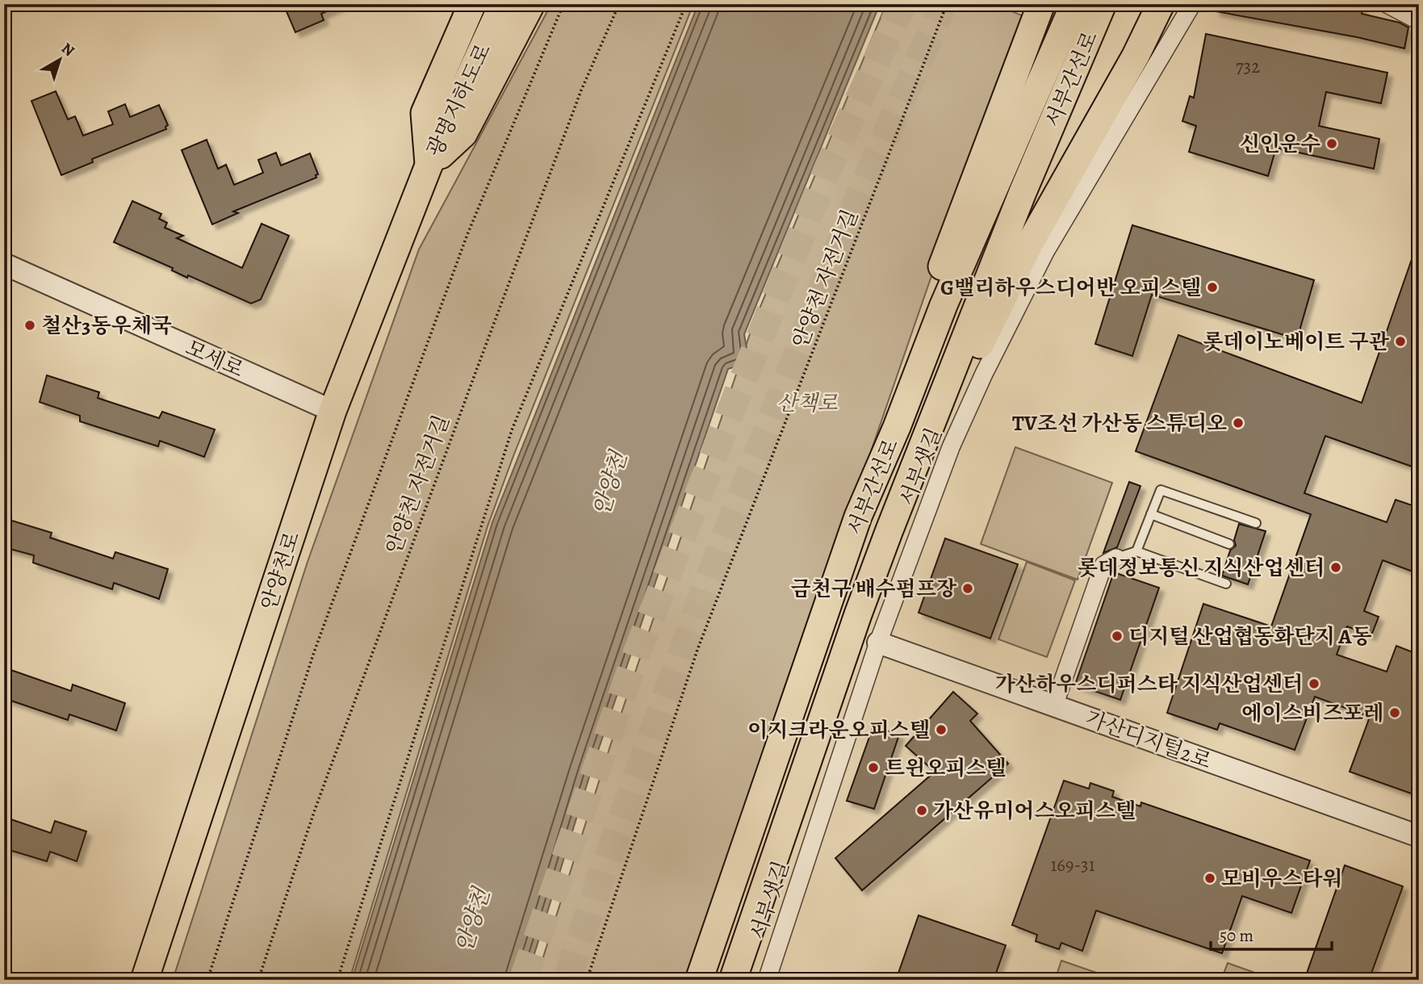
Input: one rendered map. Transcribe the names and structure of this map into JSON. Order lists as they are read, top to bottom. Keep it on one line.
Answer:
{"streets":{"main road":["서부간선로","광명지하도로","안양천로"],"street":["모세로","서부샛길","가산디지털2로"],"path":["안양천 자전거길"]},"crossings":[["광명지하도로","안양천로"],["모세로","안양천로"],["서부샛길","가산디지털2로"]],"water":["안양천"],"parks":["산책로"],"places":["신인운수","G밸리하우스디어반 오피스텔","철산3동우체국","롯데이노베이트 구관","TV조선 가산동 스튜디오","롯데정보통신 지식산업센터","금천구 배수펌프장","디지털 산업협동화단지 A동","가산하우스디퍼스타 지식산업센터","에이스비즈포레","이지크라운오피스텔","트윈오피스텔","가산유미어스오피스텔","모비우스타워"],"house_numbers":["732","169-31"],"scale_bar":"50 m","north":"top right"}
